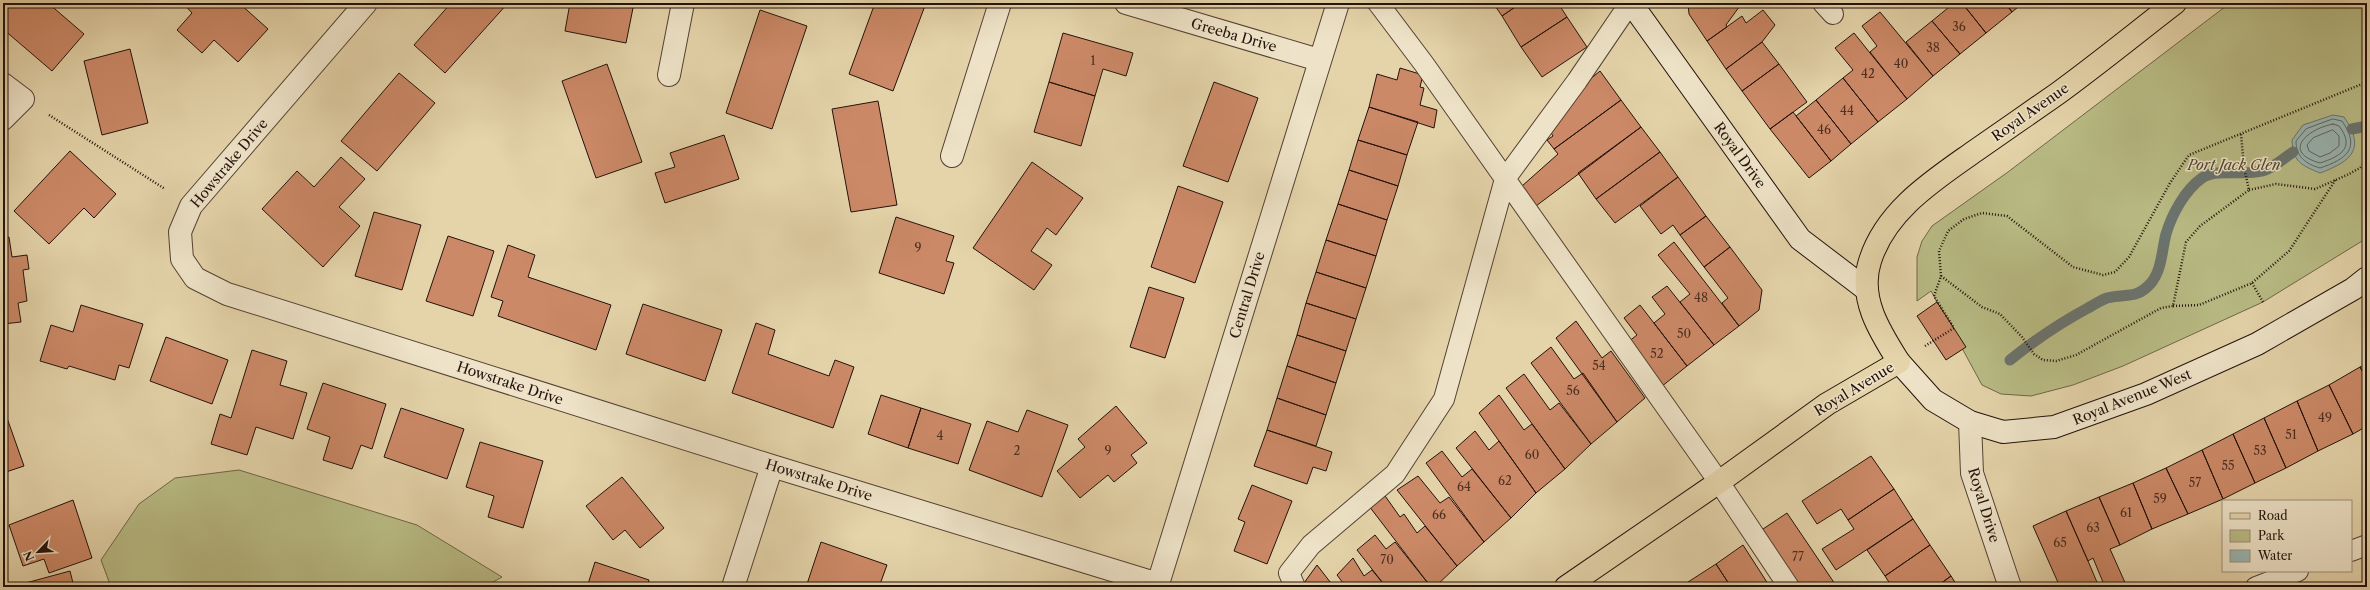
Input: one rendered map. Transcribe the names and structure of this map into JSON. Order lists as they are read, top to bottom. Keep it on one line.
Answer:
{"streets":{"main road":["Royal Avenue"],"street":["Greeba Drive","Royal Drive","Howstrake Drive","Central Drive","Royal Avenue West"]},"crossings":[["Greeba Drive","Central Drive"],["Royal Avenue","Royal Drive"],["Royal Avenue","Royal Avenue West"],["Royal Drive","Royal Avenue West"],["Howstrake Drive","Central Drive"]],"parks":["Port Jack Glen"],"house_numbers":["36","38","1","40","42","44","46","9","48","50","52","54","56","49","51","4","2","9","53","60","55","62","57","64","59","61","66","63","65","77","70"],"legend":["Road","Park","Water"],"north":"bottom left"}
